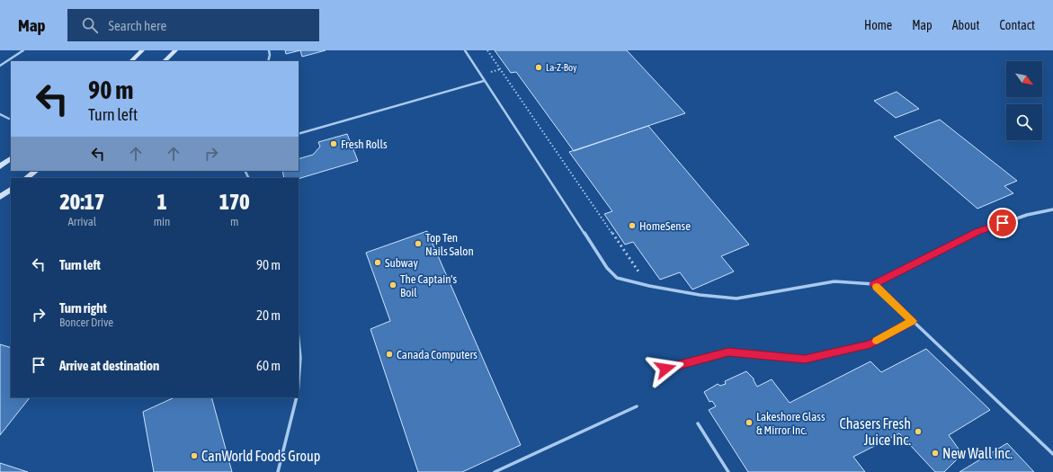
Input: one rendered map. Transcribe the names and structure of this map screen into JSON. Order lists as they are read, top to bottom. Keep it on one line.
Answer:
{"places":["La-Z-Boy","Fresh Rolls","HomeSense","Top Ten Nails Salon","Subway","The Captain's Boil","Canada Computers","Lakeshore Glass & Mirror Inc.","Chasers Fresh Juice Inc.","New Wall Inc.","CanWorld Foods Group"],"north":"bottom right","page":{"header":"Map","search":"Search here","nav":["Home","Map","About","Contact"],"turn":["90 m","Turn left"],"eta":["20:17","Arrival","1","min","170","m"],"list":[{"name":"Turn left","value":"90 m"},{"name":"Turn right","note":"Boncer Drive","value":"20 m"},{"name":"Arrive at destination","value":"60 m"}]}}
